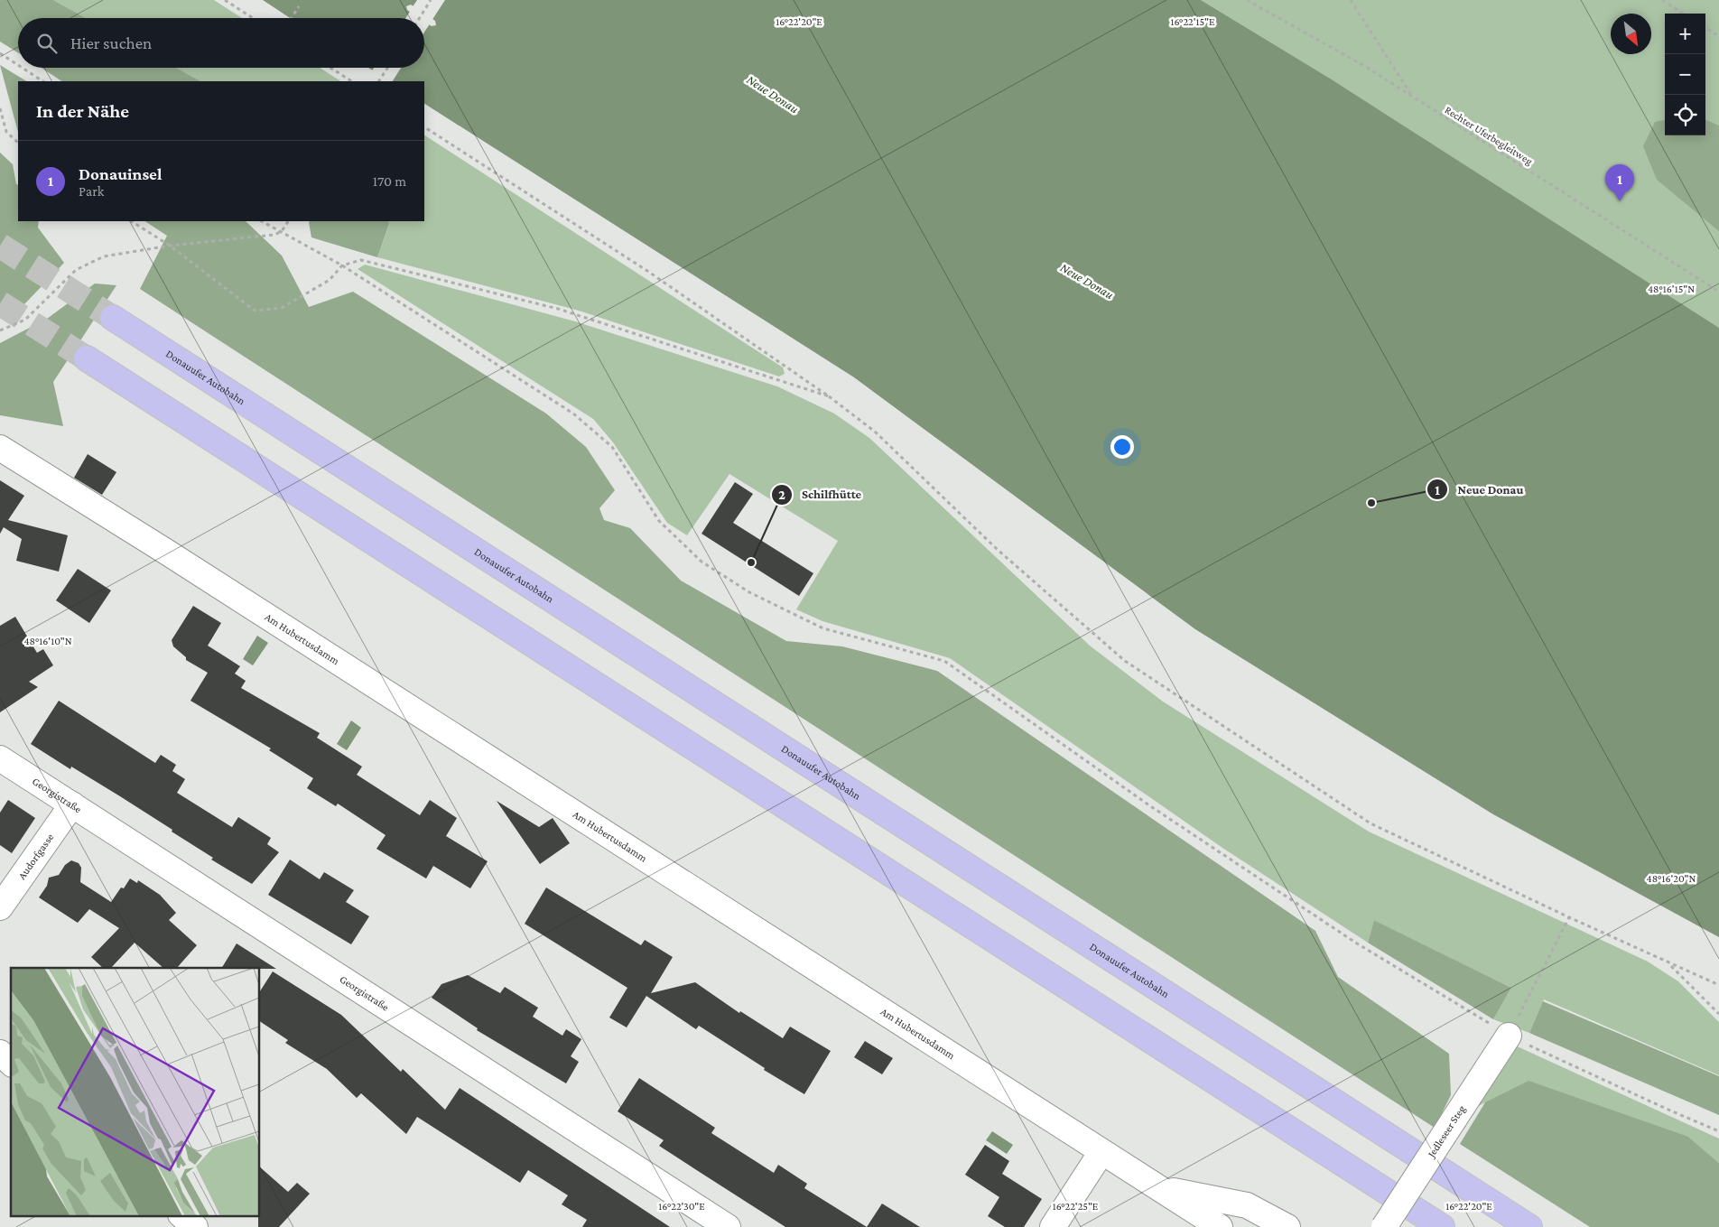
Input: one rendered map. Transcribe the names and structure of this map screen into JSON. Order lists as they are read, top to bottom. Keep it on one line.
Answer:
{"streets":{"highway":["Donauufer Autobahn"],"street":["Am Hubertusdamm","Georgistraße","Audorfgasse","Jedleseer Steg"],"path":["Rechter Uferbegleitweg"]},"crossings":[["Georgistraße","Audorfgasse"]],"water":["Neue Donau"],"places":["Neue Donau","Schilfhütte"],"north":"bottom right","page":{"map_buttons":["+","−"],"search":"Hier suchen","heading":"In der Nähe","list":[{"mark":"1","name":"Donauinsel","note":"Park","value":"170 m"}],"pins":"1"},"coordinates":["16°22'20\"E","16°22'15\"E","48°16'15\"N","48°16'10\"N","48°16'20\"N","16°22'30\"E","16°22'25\"E"]}
